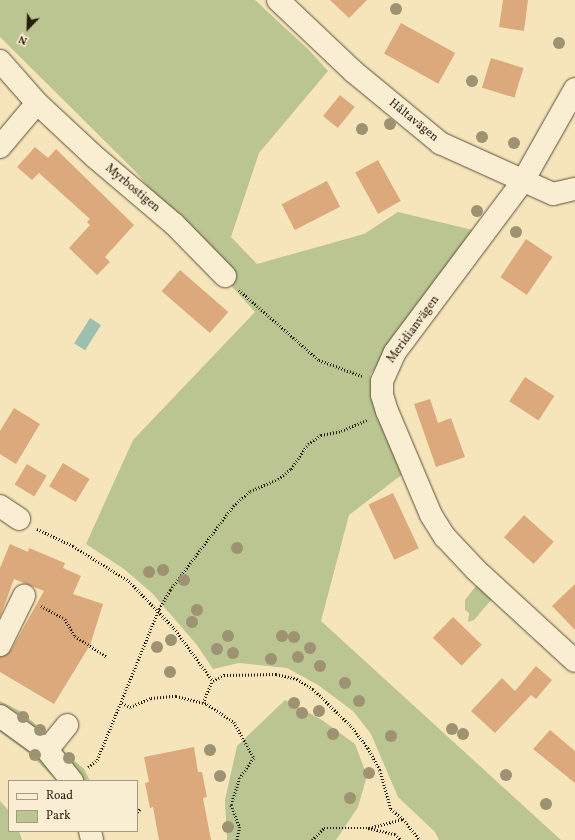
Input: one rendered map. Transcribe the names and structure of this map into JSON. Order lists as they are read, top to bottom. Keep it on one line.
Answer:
{"streets":{"street":["Håltavägen","Myrbostigen","Meridianvägen"]},"crossings":[["Håltavägen","Meridianvägen"]],"legend":["Road","Park"],"north":"bottom left"}
